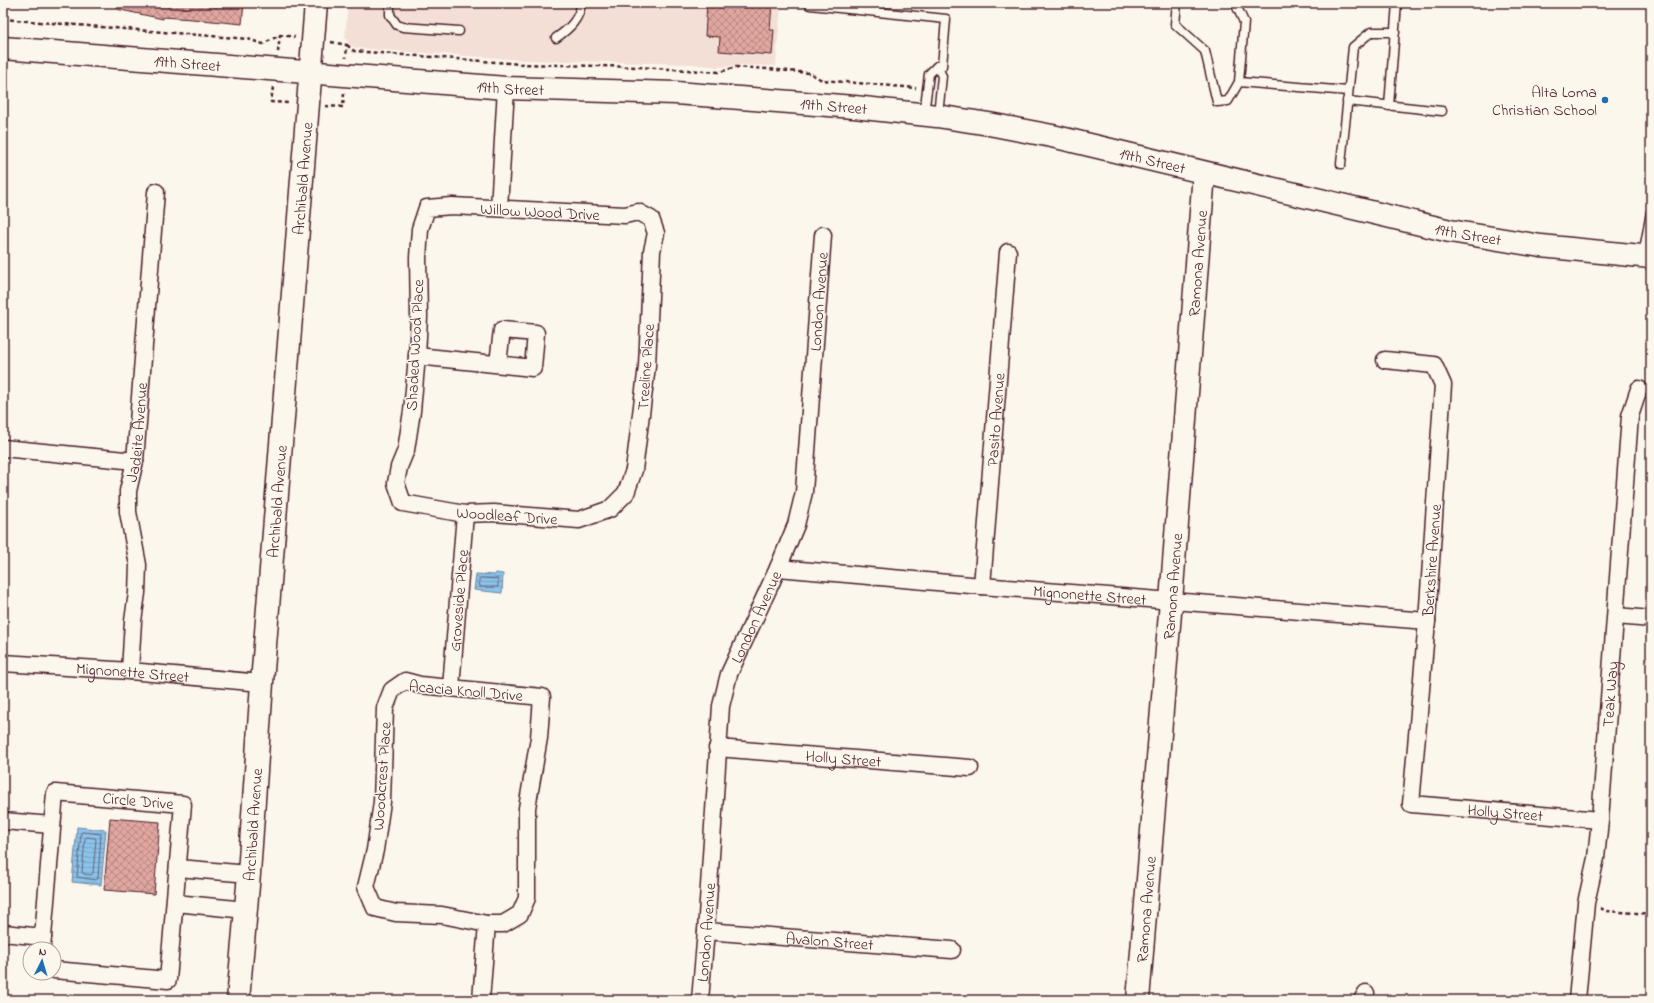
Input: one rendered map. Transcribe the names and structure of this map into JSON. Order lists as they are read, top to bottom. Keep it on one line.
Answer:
{"streets":{"main road":["19th Street","Archibald Avenue","Ramona Avenue"],"street":["Willow Wood Drive","London Avenue","Shaded Wood Place","Treeline Place","Pasito Avenue","Jadeite Avenue","Woodleaf Drive","Berkshire Avenue","Mignonette Street","Groveside Place","Acacia Knoll Drive","Teak Way","Holly Street","Woodcrest Place","Circle Drive","Avalon Street"]},"crossings":[["19th Street","Archibald Avenue"],["19th Street","Ramona Avenue"],["Archibald Avenue","Mignonette Street"],["Willow Wood Drive","Shaded Wood Place"],["Willow Wood Drive","Treeline Place"],["Ramona Avenue","Mignonette Street"],["London Avenue","Mignonette Street"],["London Avenue","Holly Street"],["London Avenue","Avalon Street"],["Shaded Wood Place","Woodleaf Drive"],["Treeline Place","Woodleaf Drive"],["Pasito Avenue","Mignonette Street"],["Jadeite Avenue","Mignonette Street"],["Woodleaf Drive","Groveside Place"],["Berkshire Avenue","Mignonette Street"],["Berkshire Avenue","Holly Street"],["Groveside Place","Acacia Knoll Drive"],["Acacia Knoll Drive","Woodcrest Place"],["Teak Way","Holly Street"]],"places":["Alta Loma Christian School"],"north":"top"}
